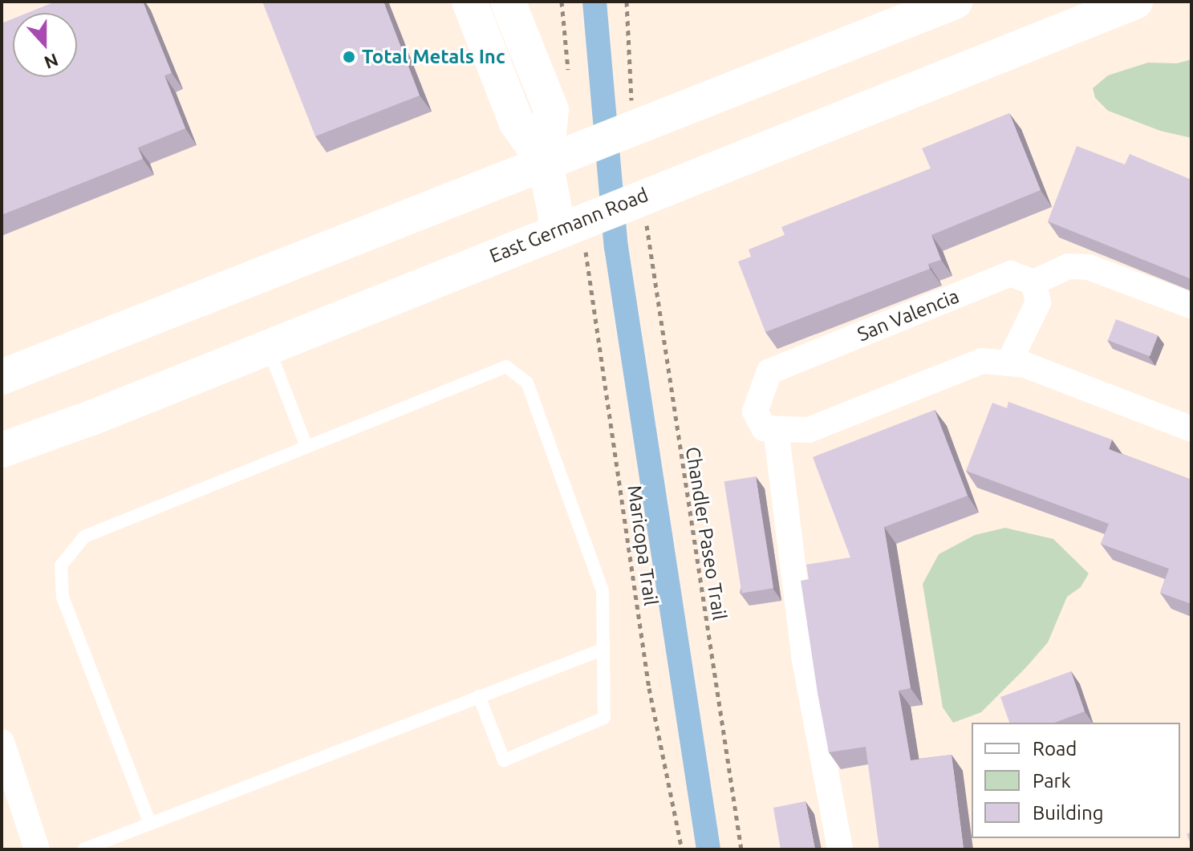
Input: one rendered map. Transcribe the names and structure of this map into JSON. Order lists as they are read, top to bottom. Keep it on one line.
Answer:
{"streets":{"main road":["East Germann Road"],"street":["San Valencia"],"path":["Chandler Paseo Trail","Maricopa Trail"]},"crossings":[["East Germann Road","Chandler Paseo Trail"],["East Germann Road","Maricopa Trail"]],"places":["Total Metals Inc"],"legend":["Road","Park","Building"],"north":"bottom"}
